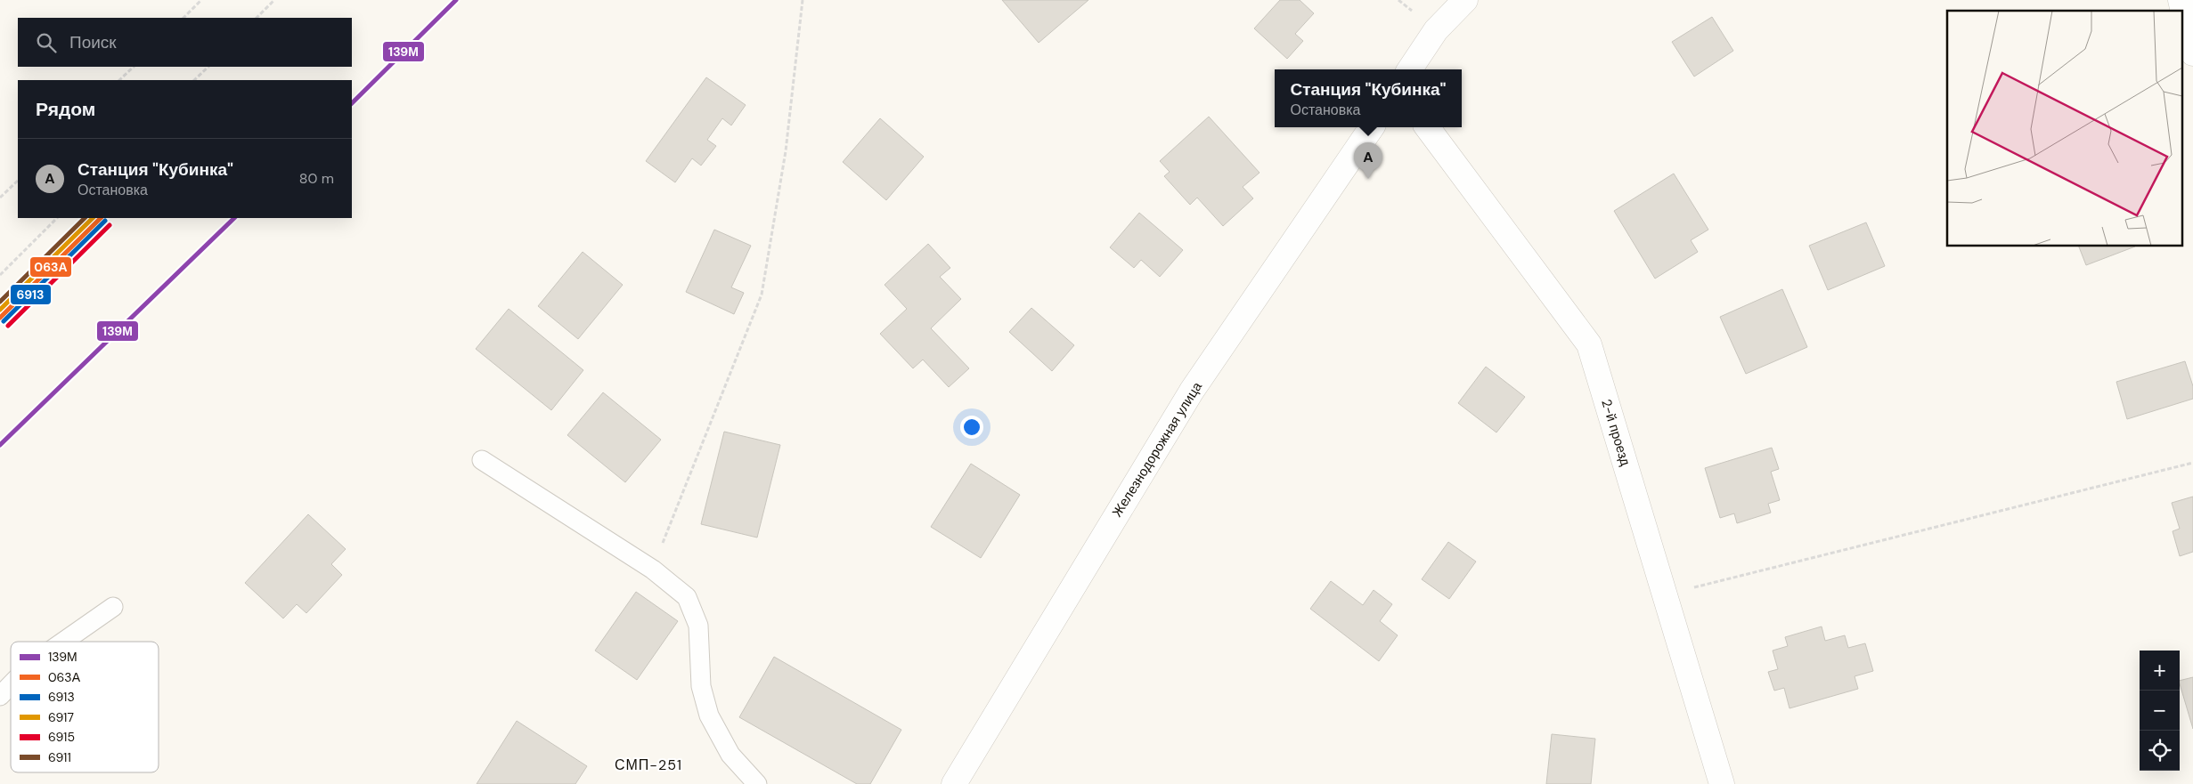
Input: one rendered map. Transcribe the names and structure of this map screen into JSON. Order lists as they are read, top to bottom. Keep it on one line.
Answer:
{"streets":{"street":["2-й проезд","Железнодорожная улица"]},"districts":["СМП-251"],"lines":["transit line 139М","transit line 063А","transit line 6917","transit line 6911","transit line 6913","transit line 6915"],"legend":["139М","063А","6913","6917","6915","6911"],"page":{"search":"Поиск","popup":["Станция \"Кубинка\"","Остановка"],"heading":"Рядом","list":[{"mark":"A","name":"Станция \"Кубинка\"","note":"Остановка","value":"80 m"}],"pins":"A","map_buttons":["+","−"]}}
